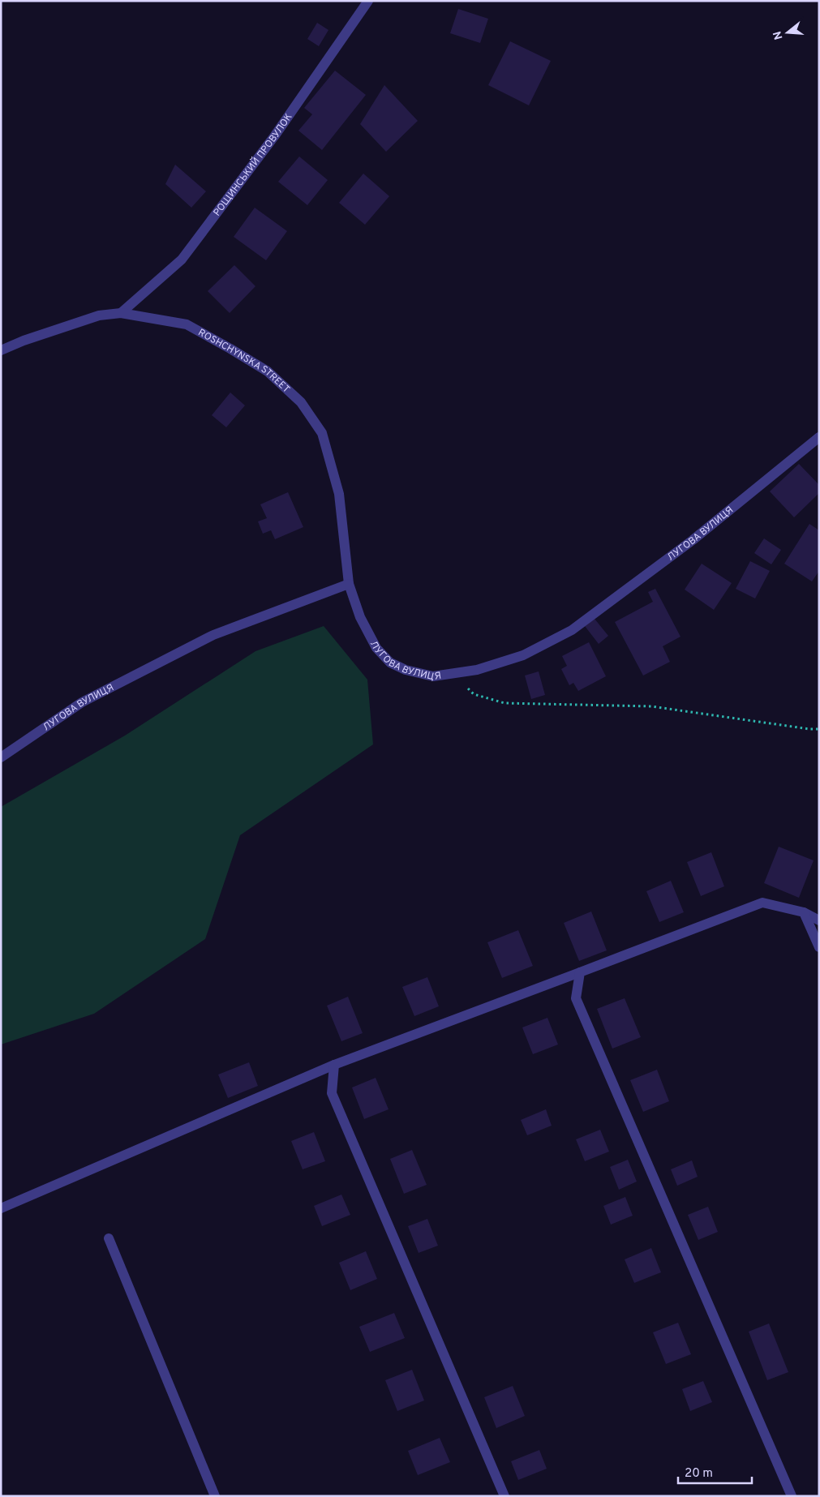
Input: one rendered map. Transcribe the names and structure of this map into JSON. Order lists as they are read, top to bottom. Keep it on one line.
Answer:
{"streets":{"street":["РОЩИНСЬКИЙ ПРОВУЛОК","ROSHCHYNSKA STREET","ЛУГОВА ВУЛИЦЯ"]},"crossings":[["РОЩИНСЬКИЙ ПРОВУЛОК","ROSHCHYNSKA STREET"],["ROSHCHYNSKA STREET","ЛУГОВА ВУЛИЦЯ"]],"scale_bar":"20 m","north":"left"}
